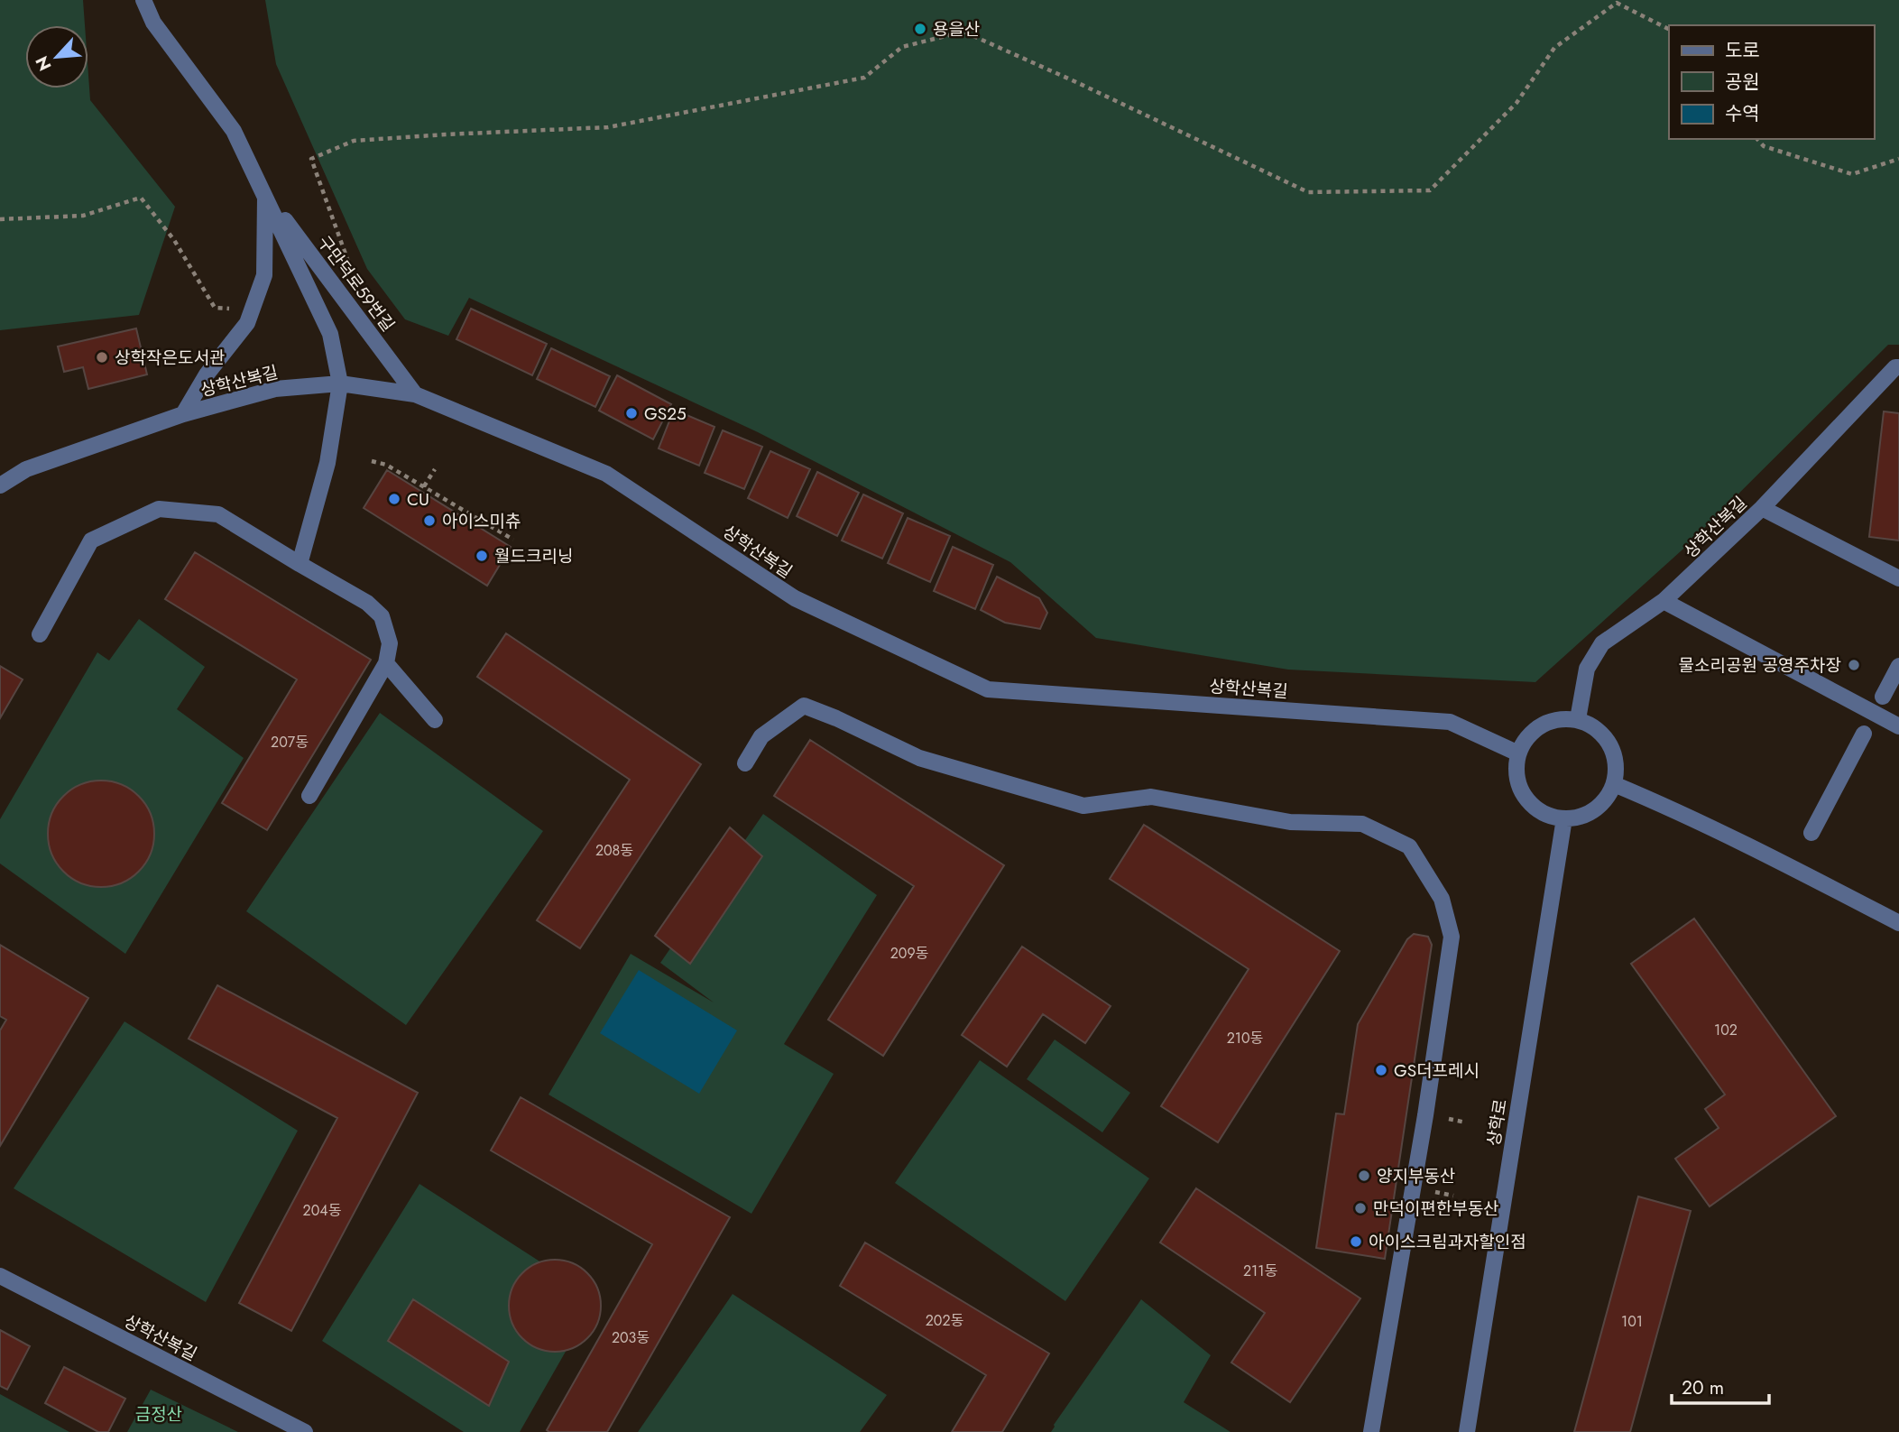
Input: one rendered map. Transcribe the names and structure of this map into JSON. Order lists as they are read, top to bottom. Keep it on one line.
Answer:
{"streets":{"street":["구만덕로59번길","상학산복길","상학로"]},"crossings":[["구만덕로59번길","상학산복길"],["상학산복길","상학로"]],"parks":["금정산"],"places":["용을산","상학작은도서관","GS25","CU","아이스미츄","월드크리닝","물소리공원 공영주차장","GS더프레시","양지부동산","만덕이편한부동산","아이스크림과자할인점"],"house_numbers":["207동","208동","209동","102","210동","204동","211동","202동","101","203동"],"legend":["도로","공원","수역"],"scale_bar":"20 m","north":"bottom left"}
